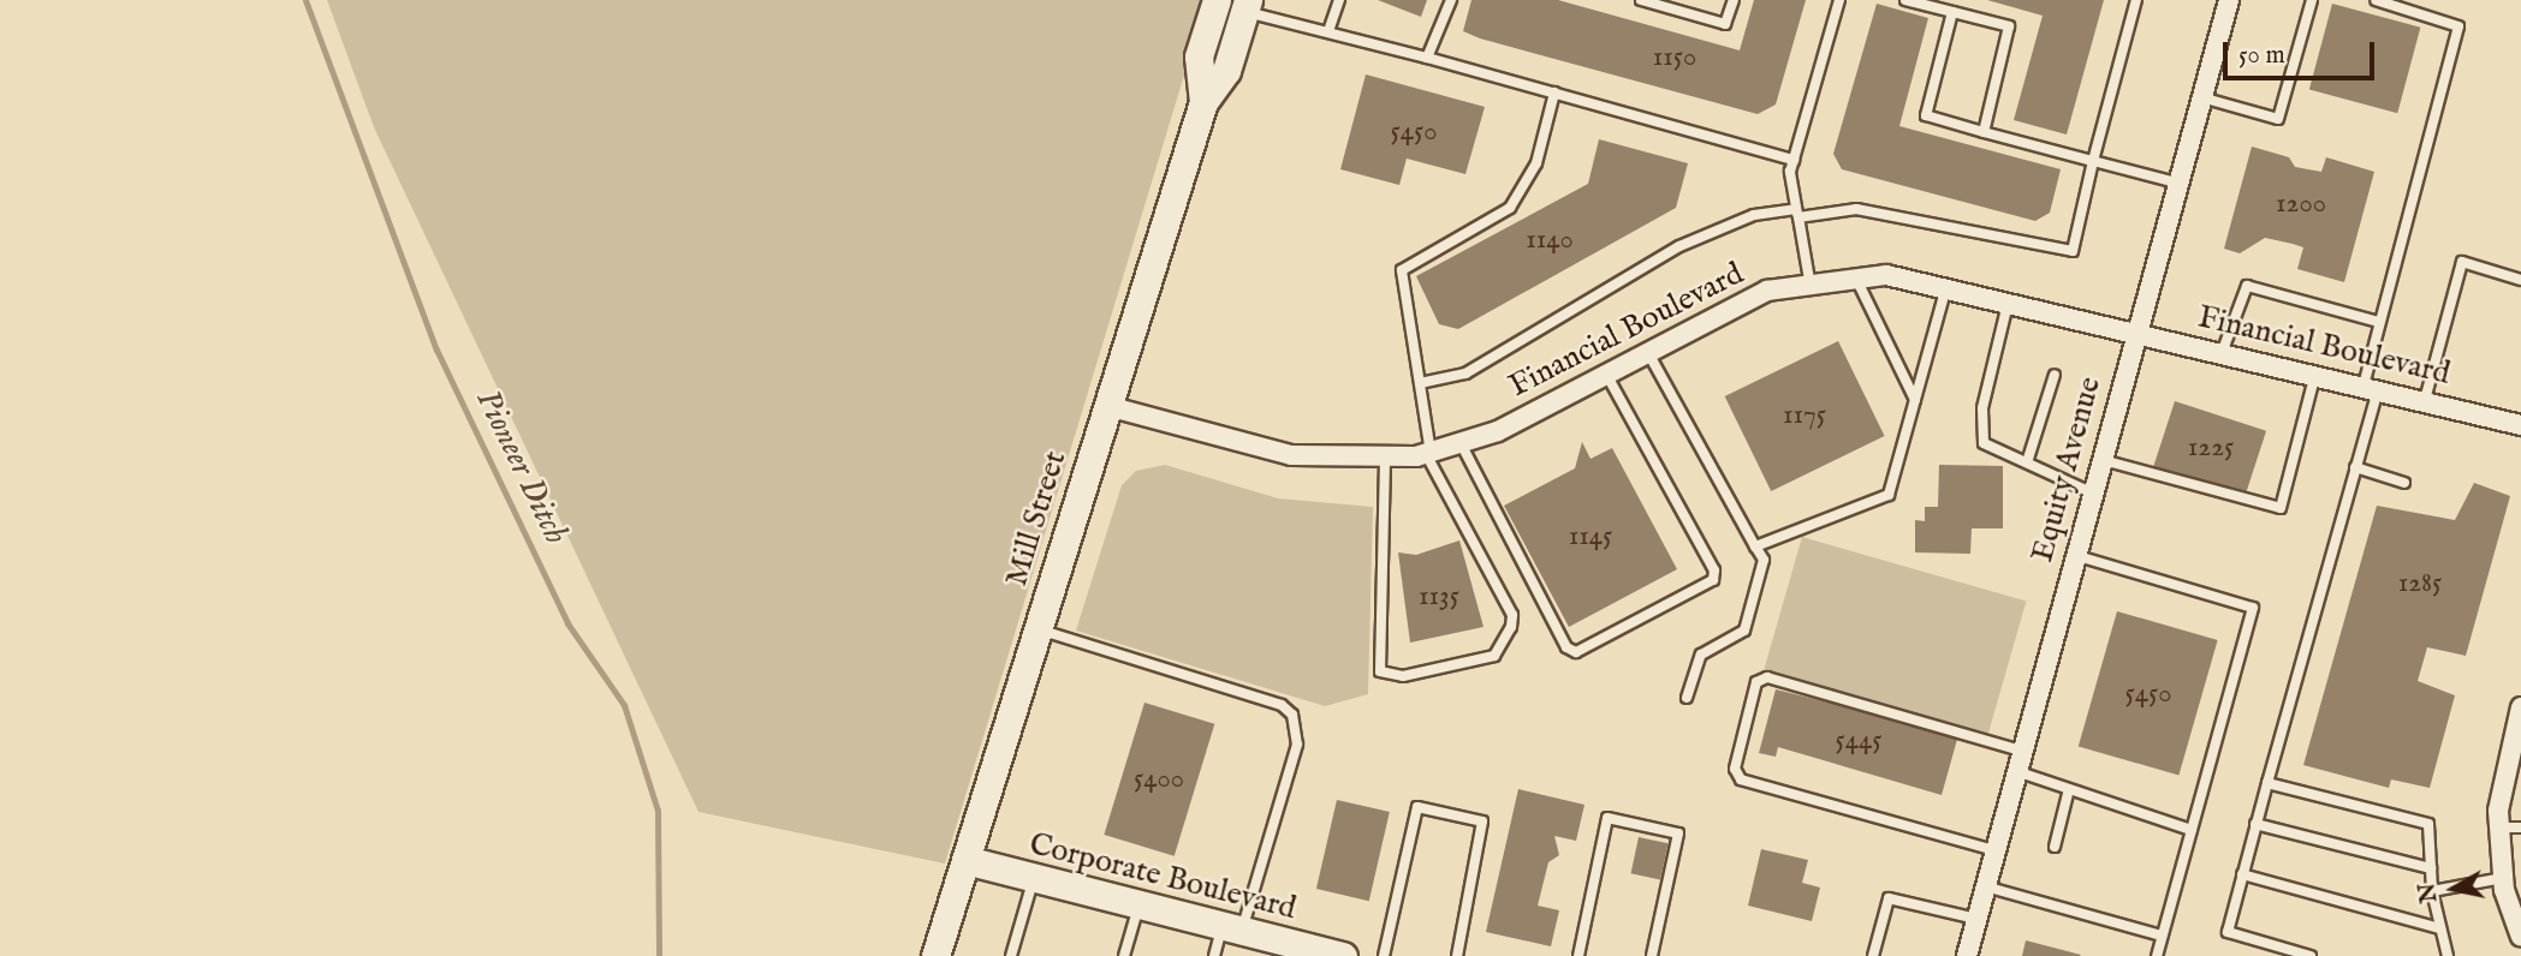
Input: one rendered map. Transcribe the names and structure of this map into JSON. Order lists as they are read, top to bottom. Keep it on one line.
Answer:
{"streets":{"main road":["Mill Street","Corporate Boulevard"],"street":["Financial Boulevard","Equity Avenue"]},"crossings":[["Financial Boulevard","Equity Avenue"],["Financial Boulevard","Mill Street"],["Mill Street","Corporate Boulevard"]],"water":["Pioneer Ditch"],"house_numbers":["1150","5450","1200","1140","1175","1225","1145","1285","1135","5450","5445","5400"],"scale_bar":"50 m","north":"left"}
